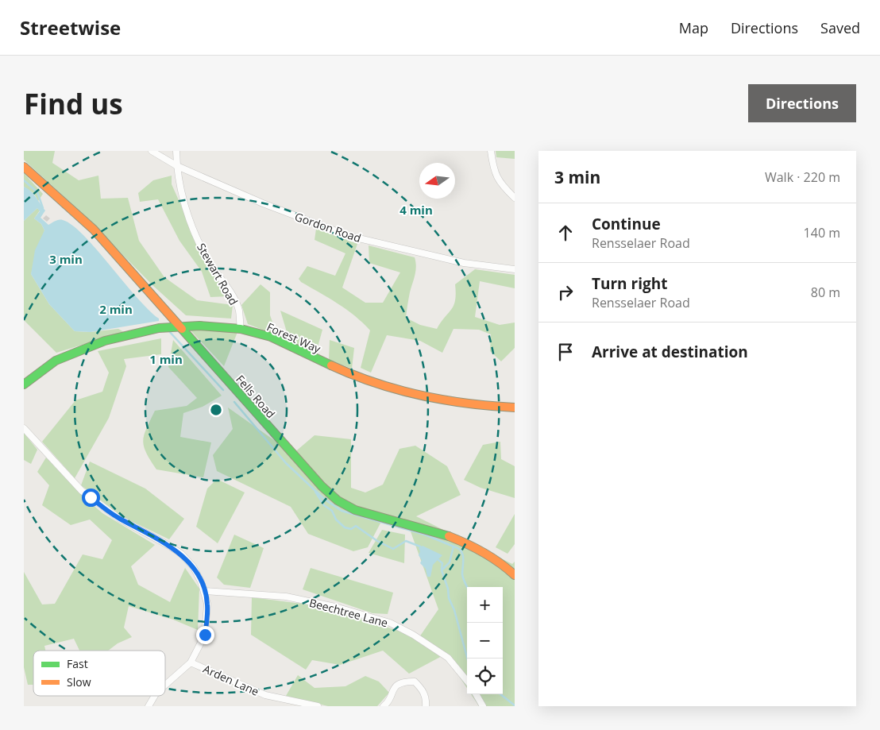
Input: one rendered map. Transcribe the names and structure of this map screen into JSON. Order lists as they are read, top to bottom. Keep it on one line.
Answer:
{"streets":{"street":["Gordon Road","Stewart Road","Forest Way","Fells Road","Beechtree Lane","Arden Lane"]},"crossings":[["Gordon Road","Stewart Road"],["Stewart Road","Forest Way"],["Forest Way","Fells Road"]],"legend":["Fast","Slow"],"north":"left","page":{"header":"Streetwise","nav":["Map","Directions","Saved"],"buttons":"Directions","title":"Find us","heading":["3 min","Walk · 220 m"],"list":[["Continue","Rensselaer Road","140 m"],["Turn right","Rensselaer Road","80 m"],"Arrive at destination"],"map_buttons":["+","−"]},"rings":["4 min","3 min","2 min","1 min"]}
